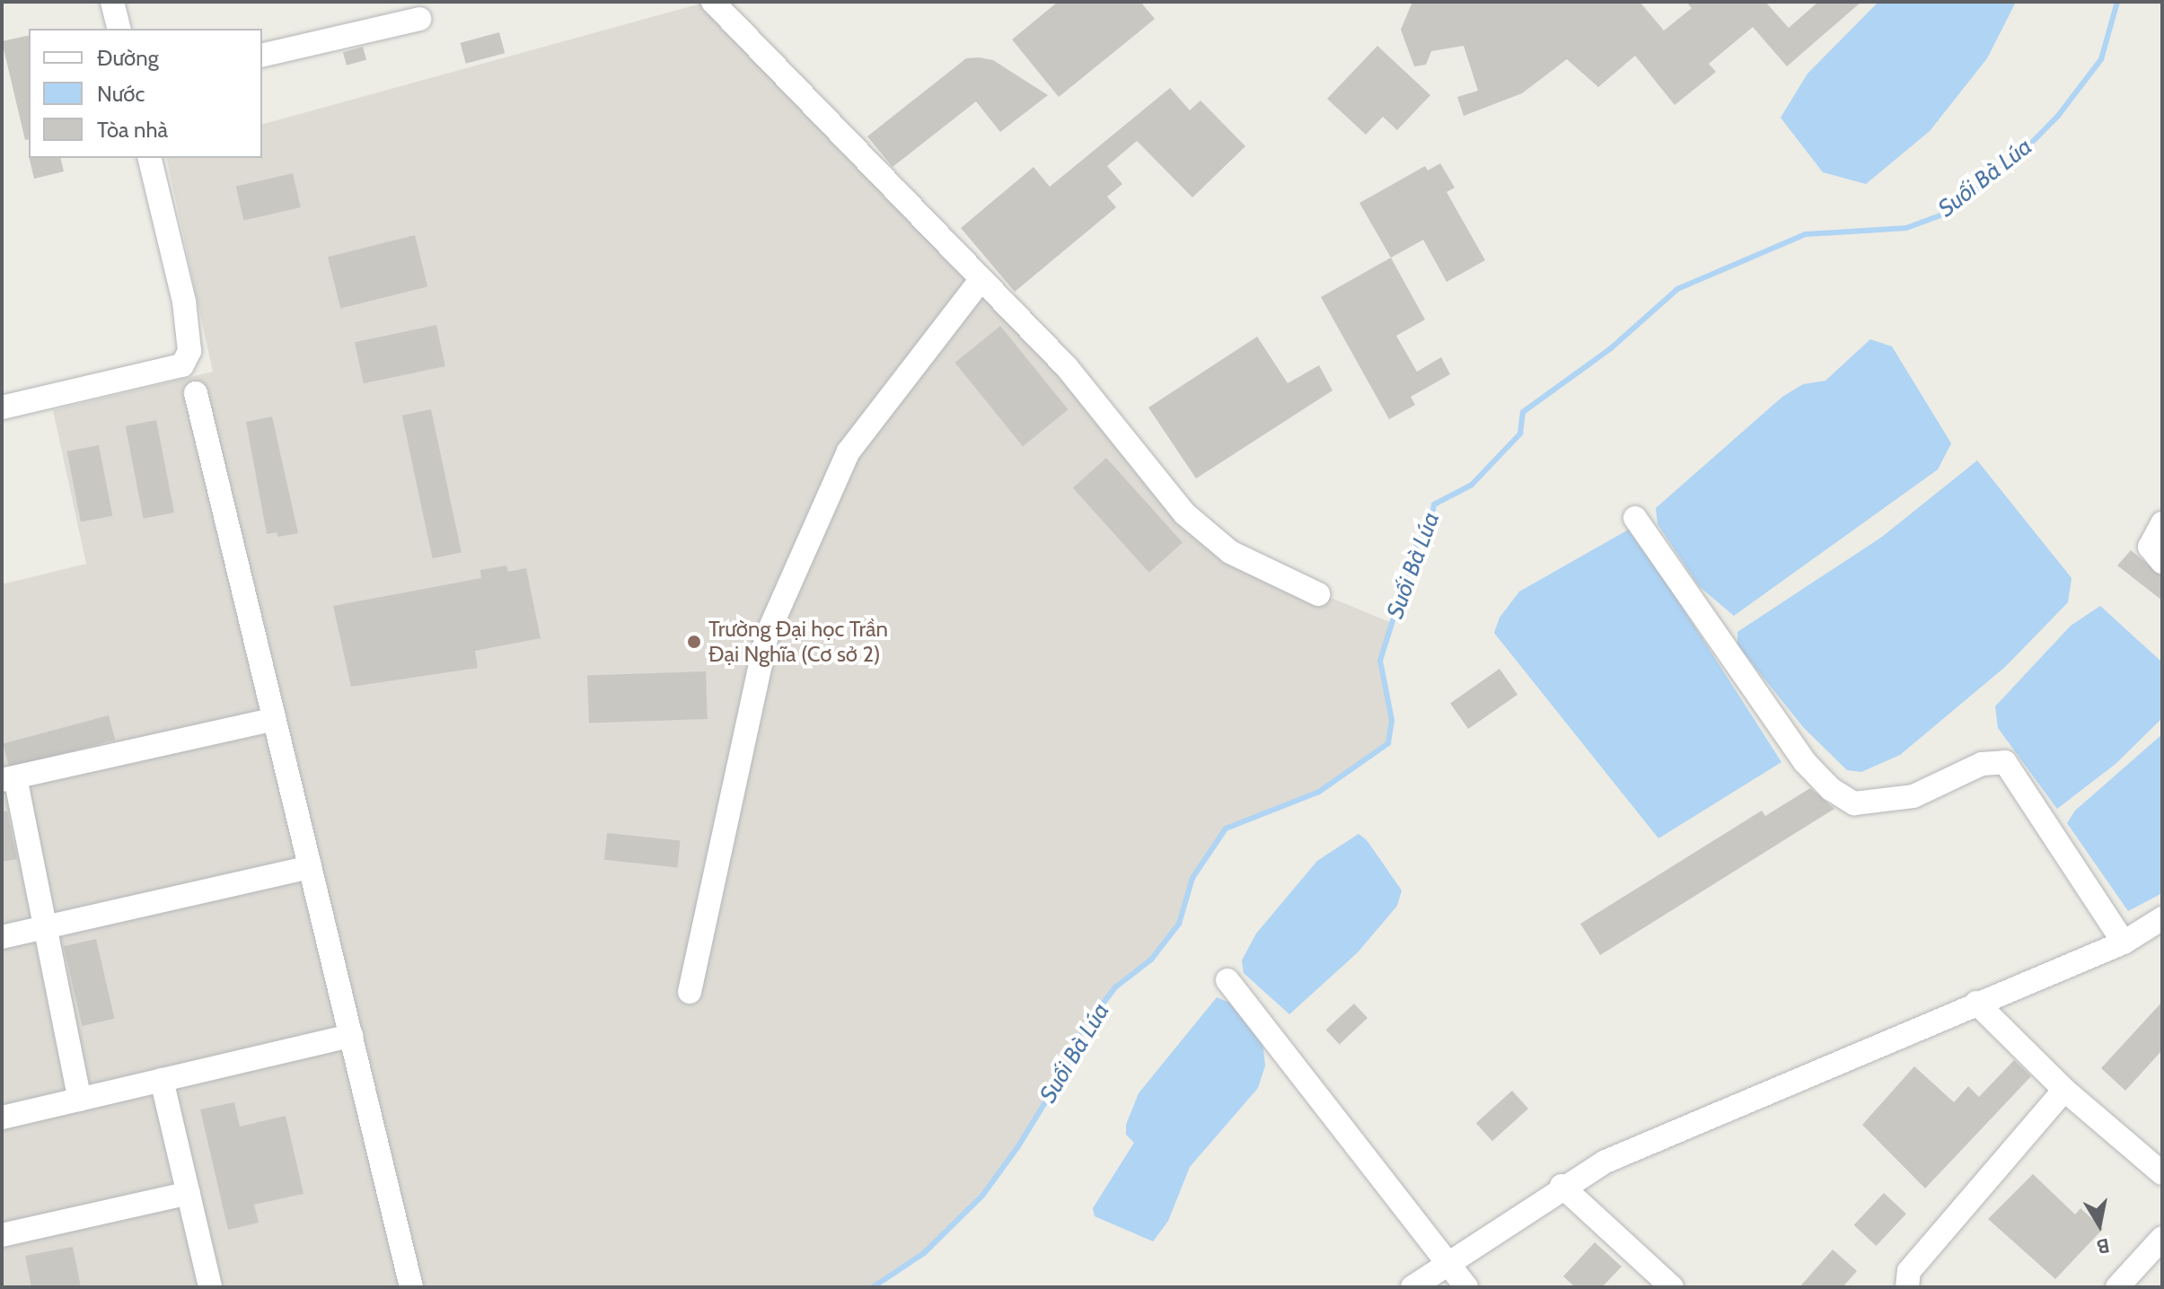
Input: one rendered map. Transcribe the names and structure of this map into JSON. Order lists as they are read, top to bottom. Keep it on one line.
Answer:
{"water":["Suối Bà Lúa"],"places":["Trường Đại học Trần Đại Nghĩa (Cơ sở 2)"],"legend":["Đường","Nước","Tòa nhà"],"north":"bottom"}
